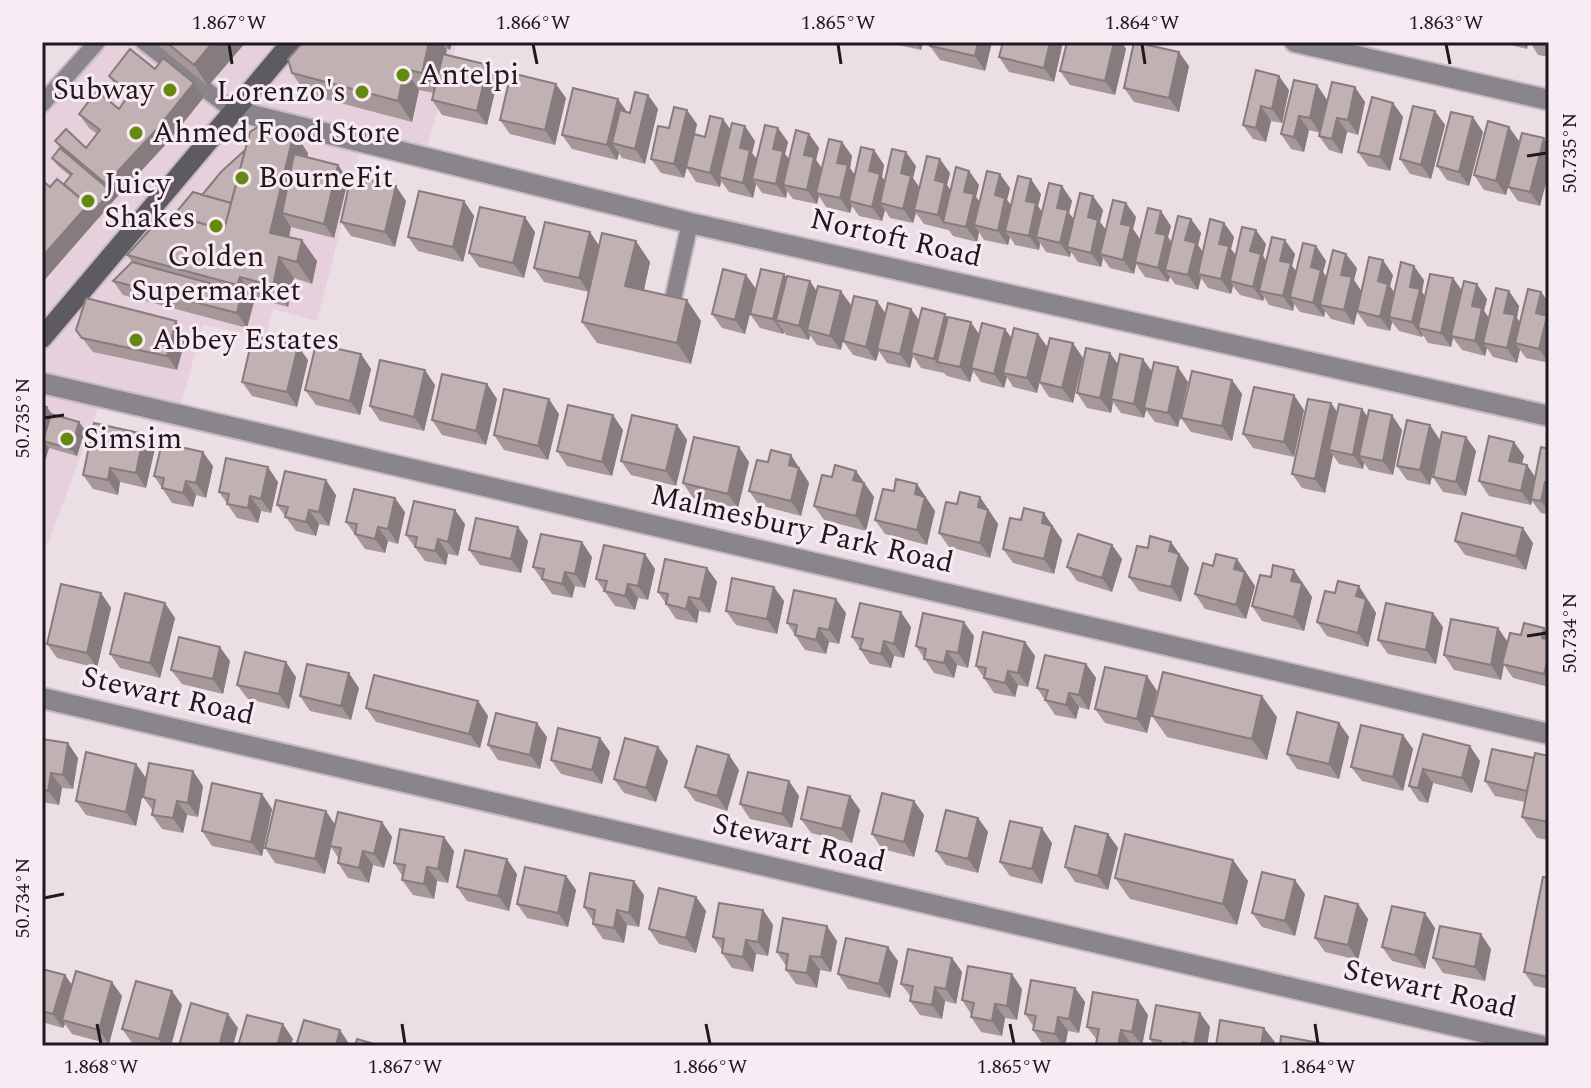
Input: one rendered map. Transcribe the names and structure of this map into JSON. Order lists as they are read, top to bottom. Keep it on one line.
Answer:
{"streets":{"street":["Nortoft Road","Malmesbury Park Road","Stewart Road"]},"places":["Antelpi","Subway","Lorenzo's","Ahmed Food Store","BourneFit","Juicy Shakes","Golden Supermarket","Abbey Estates","Simsim"],"coordinates":["1.867°W","1.866°W","1.865°W","1.864°W","1.863°W","50.735°N","50.734°N","1.868°W"]}
